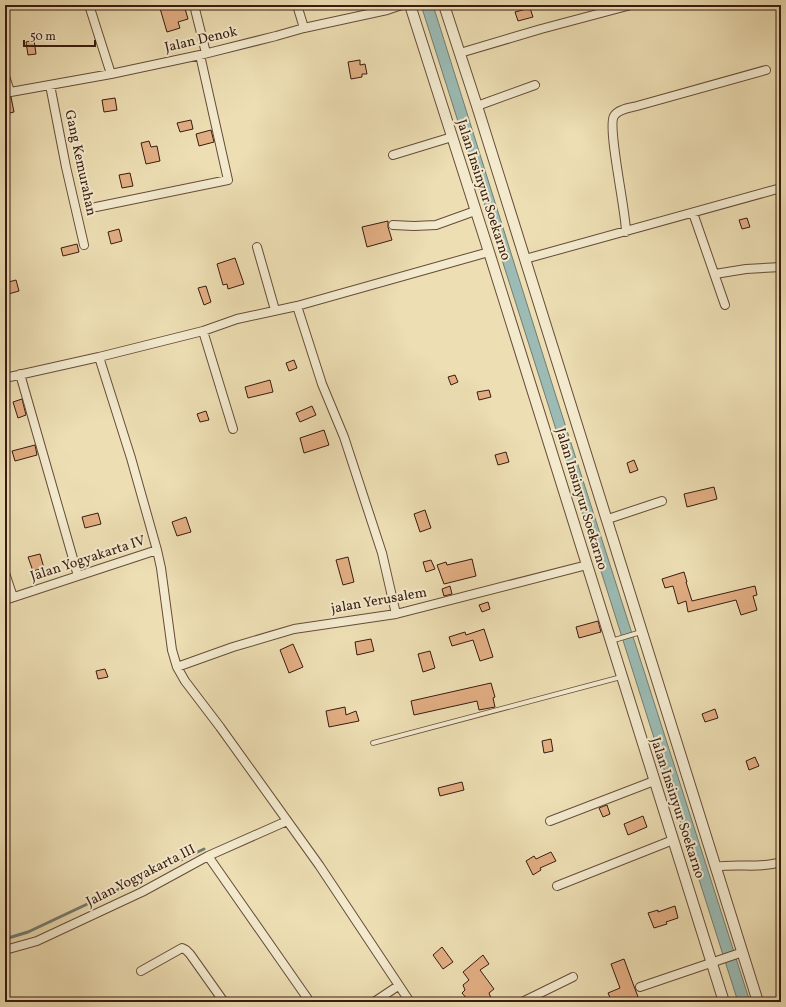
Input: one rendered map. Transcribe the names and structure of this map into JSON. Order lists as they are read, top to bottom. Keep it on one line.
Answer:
{"streets":{"street":["Jalan Denok","Gang Kemurahan","Jalan Insinyur Soekarno","Jalan Yogyakarta IV","jalan Yerusalem","Jalan Yogyakarta III"]},"crossings":[["Jalan Denok","Gang Kemurahan"],["Jalan Insinyur Soekarno","jalan Yerusalem"]],"scale_bar":"50 m"}
